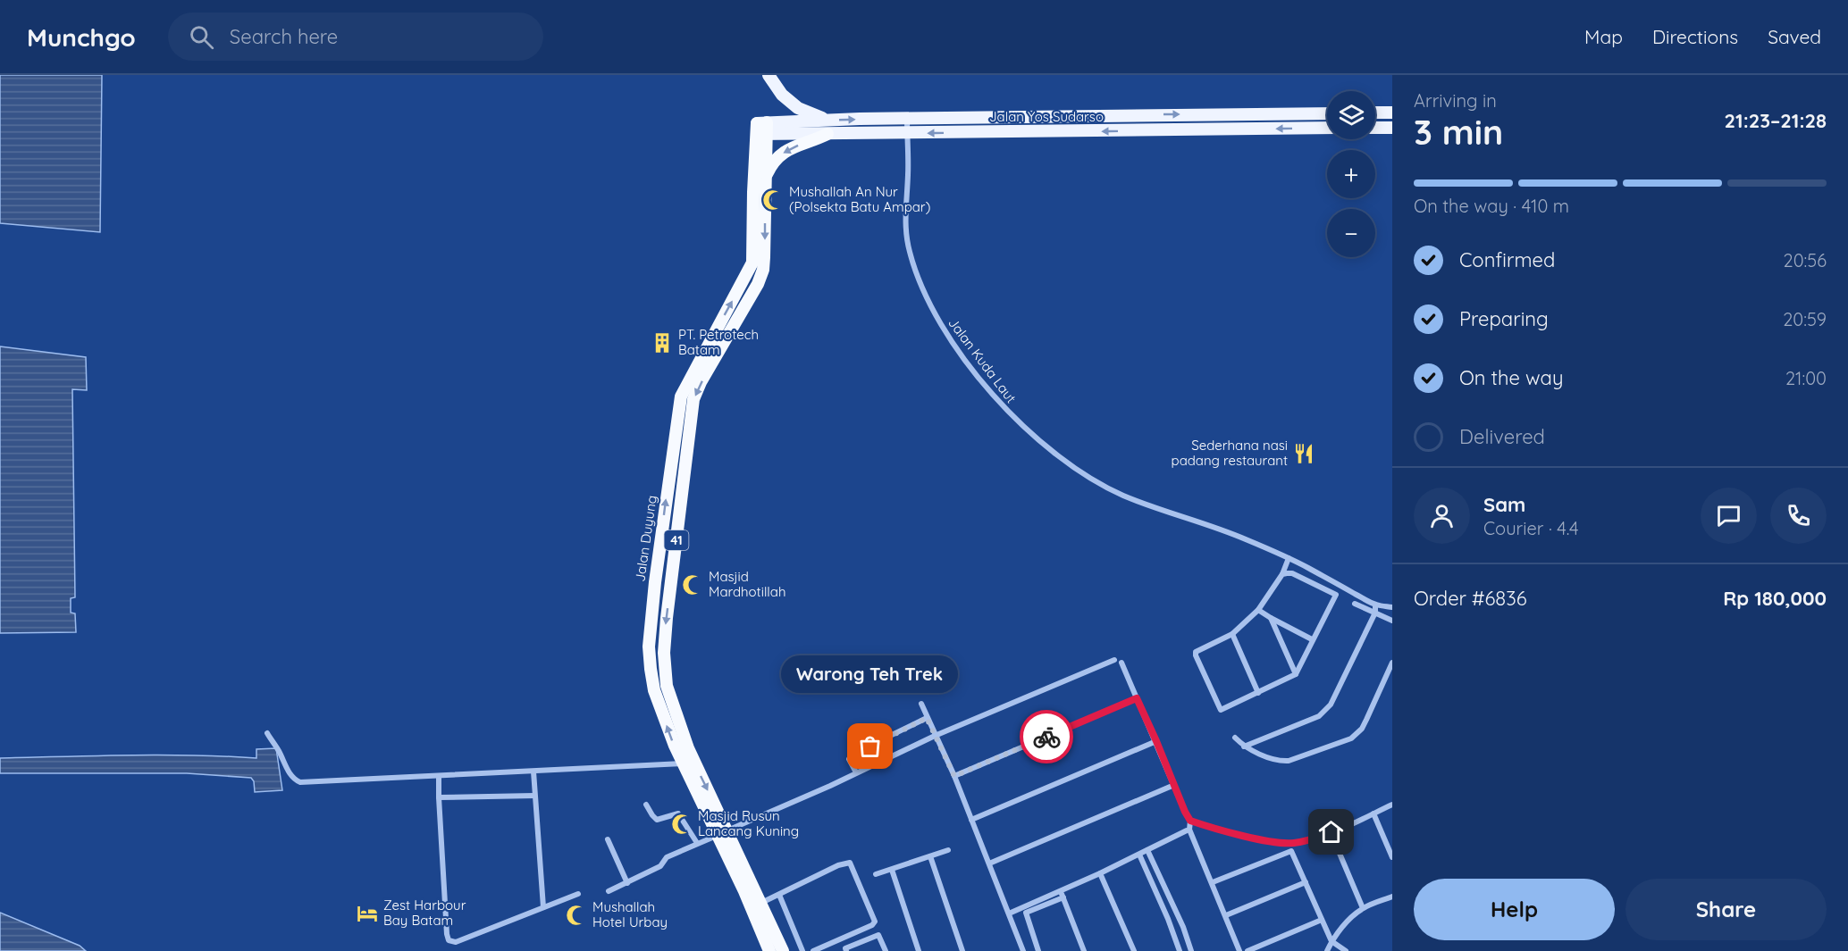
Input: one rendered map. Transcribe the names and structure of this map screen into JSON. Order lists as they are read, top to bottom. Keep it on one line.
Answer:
{"streets":{"highway":["Jalan Duyung","41"],"main road":["Jalan Yos Sudarso"],"street":["Jalan Kuda Laut"]},"crossings":[["Jalan Yos Sudarso","Jalan Kuda Laut"],["Jalan Yos Sudarso","Jalan Duyung"]],"places":{"mosque":["Mushallah An Nur (Polsekta Batu Ampar)","Masjid Mardhotillah","Masjid Rusun Lancang Kuning","Mushallah Hotel Urbay"],"building":["PT. Petrotech Batam"],"restaurant":["Sederhana nasi padang restaurant"],"other":["Warong Teh Trek"],"hotel":["Zest Harbour Bay Batam"]},"page":{"header":"Munchgo","search":"Search here","nav":["Map","Directions","Saved"],"heading":["3 min","Arriving in","21:23–21:28"],"panel":["Sam","Courier · 4.4","Order #6836","Rp 180,000"],"map_buttons":["+","−"],"bar":"On the way · 410 m","list":[["Confirmed","20:56"],["Preparing","20:59"],["On the way","21:00"],"Delivered"],"bubble":"Warong Teh Trek","buttons":["Help","Share"]}}
